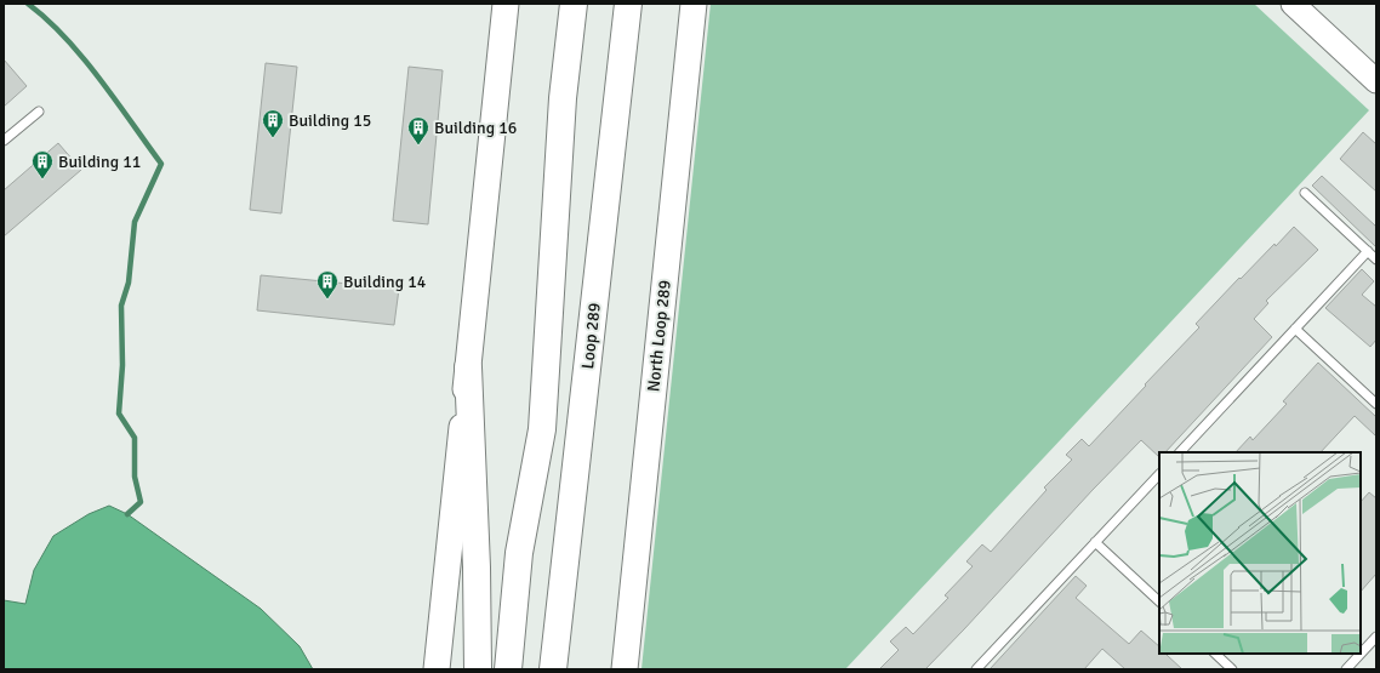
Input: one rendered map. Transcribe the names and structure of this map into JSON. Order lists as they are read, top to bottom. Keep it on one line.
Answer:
{"streets":{"highway":["Loop 289"],"main road":["North Loop 289"]},"places":{"building":["Building 15","Building 16","Building 11","Building 14"]}}
